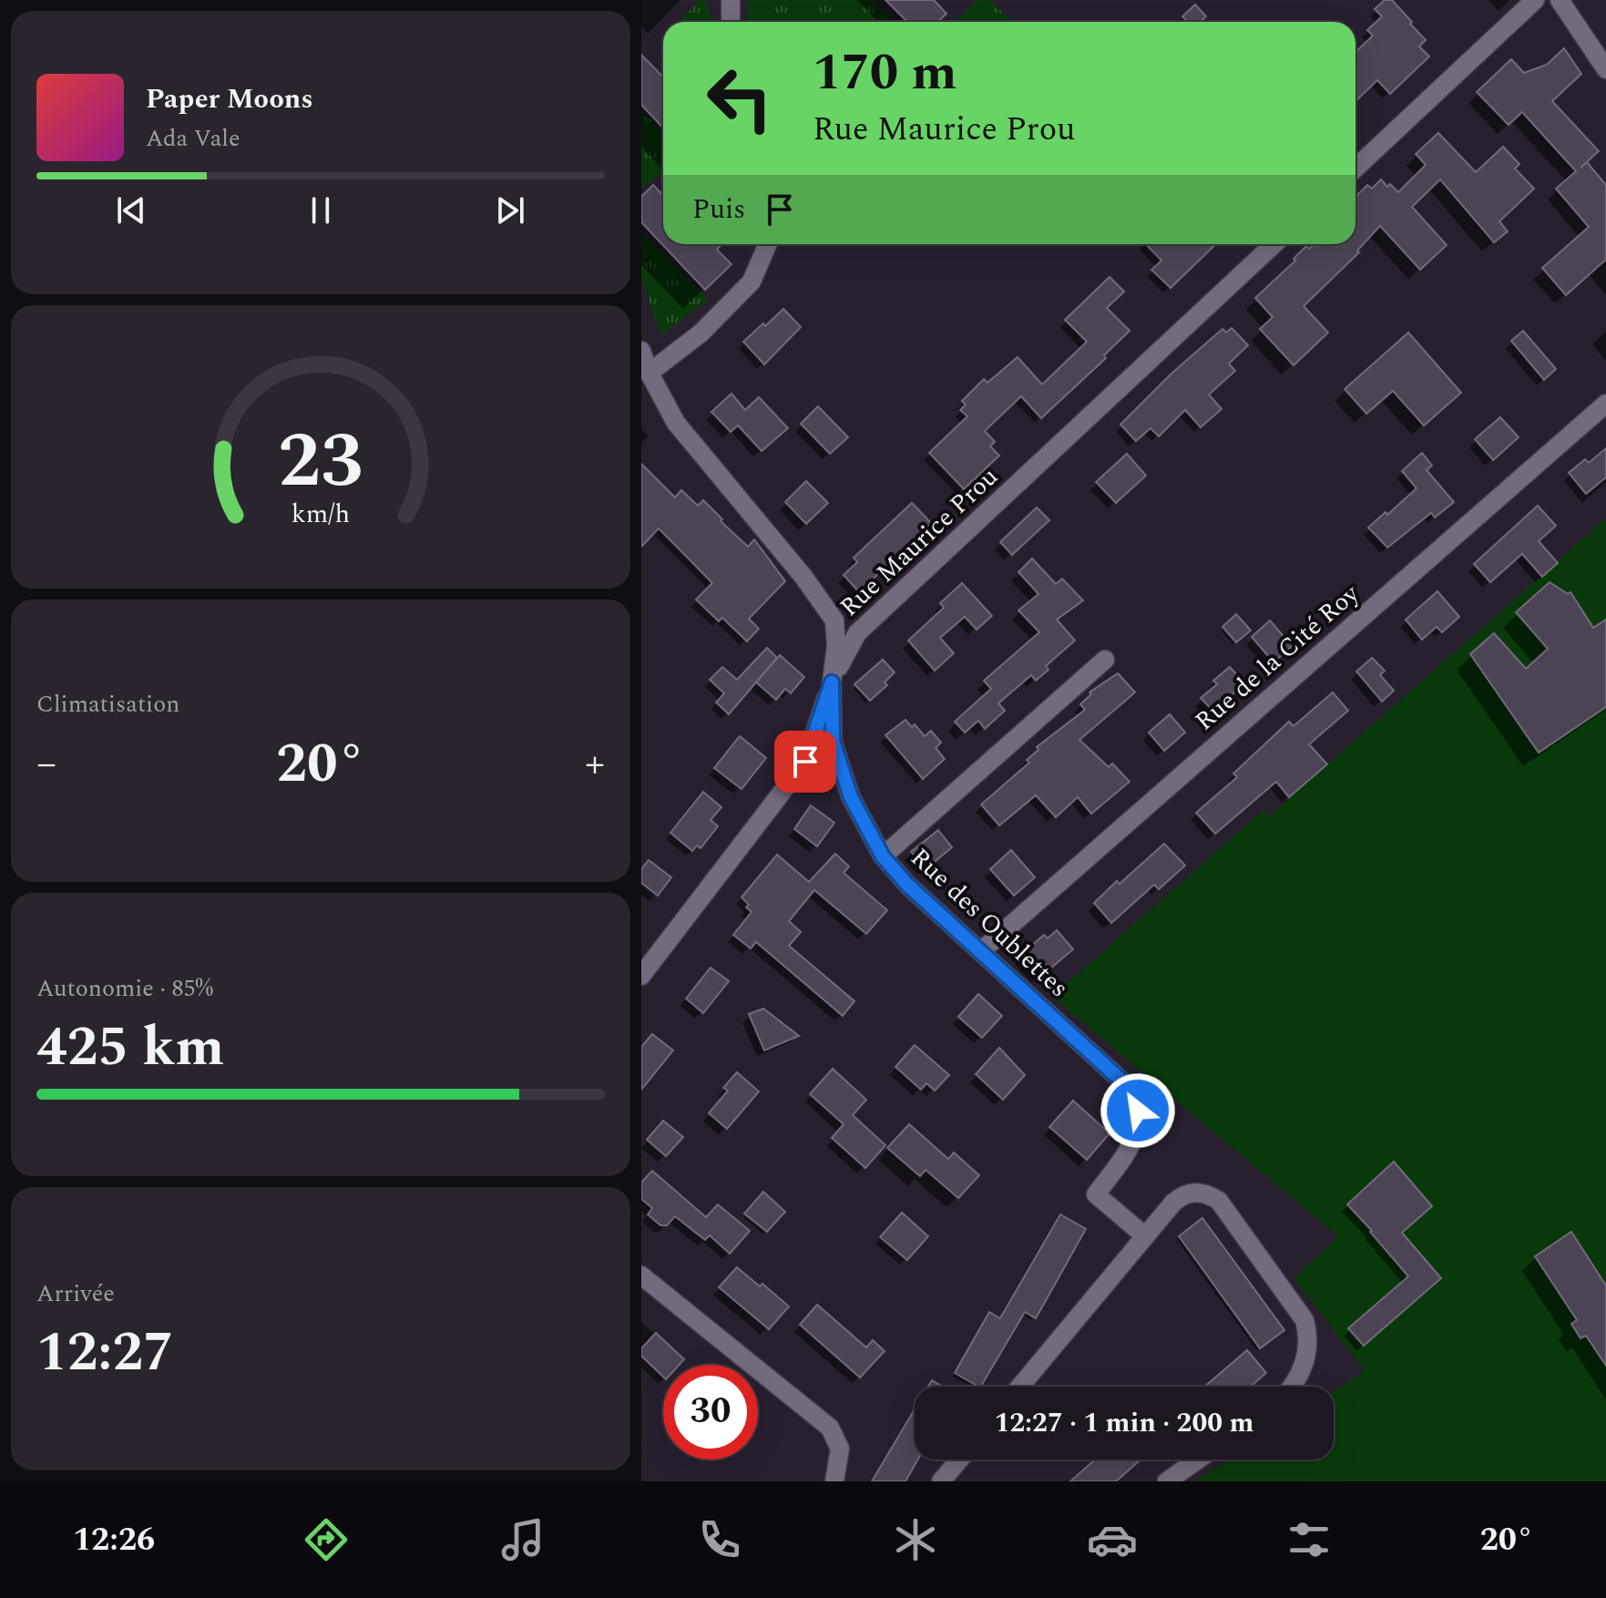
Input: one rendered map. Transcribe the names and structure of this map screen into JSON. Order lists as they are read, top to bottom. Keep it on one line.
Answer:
{"streets":{"street":["Rue Maurice Prou","Rue de la Cité Roy","Rue des Oublettes"]},"crossings":[["Rue Maurice Prou","Rue des Oublettes"],["Rue de la Cité Roy","Rue des Oublettes"]],"page":{"turn":["170 m","Rue Maurice Prou"],"song":["Paper Moons","Ada Vale"],"then":"Puis","tile":["Climatisation",["Autonomie · 85%","425 km"],["Arrivée","12:27"]],"heat":["−","20°","+"],"limit":"30","trip":"12:27 · 1 min · 200 m","tabs":["12:26","20°"],"gauge":["23","km/h"]}}
